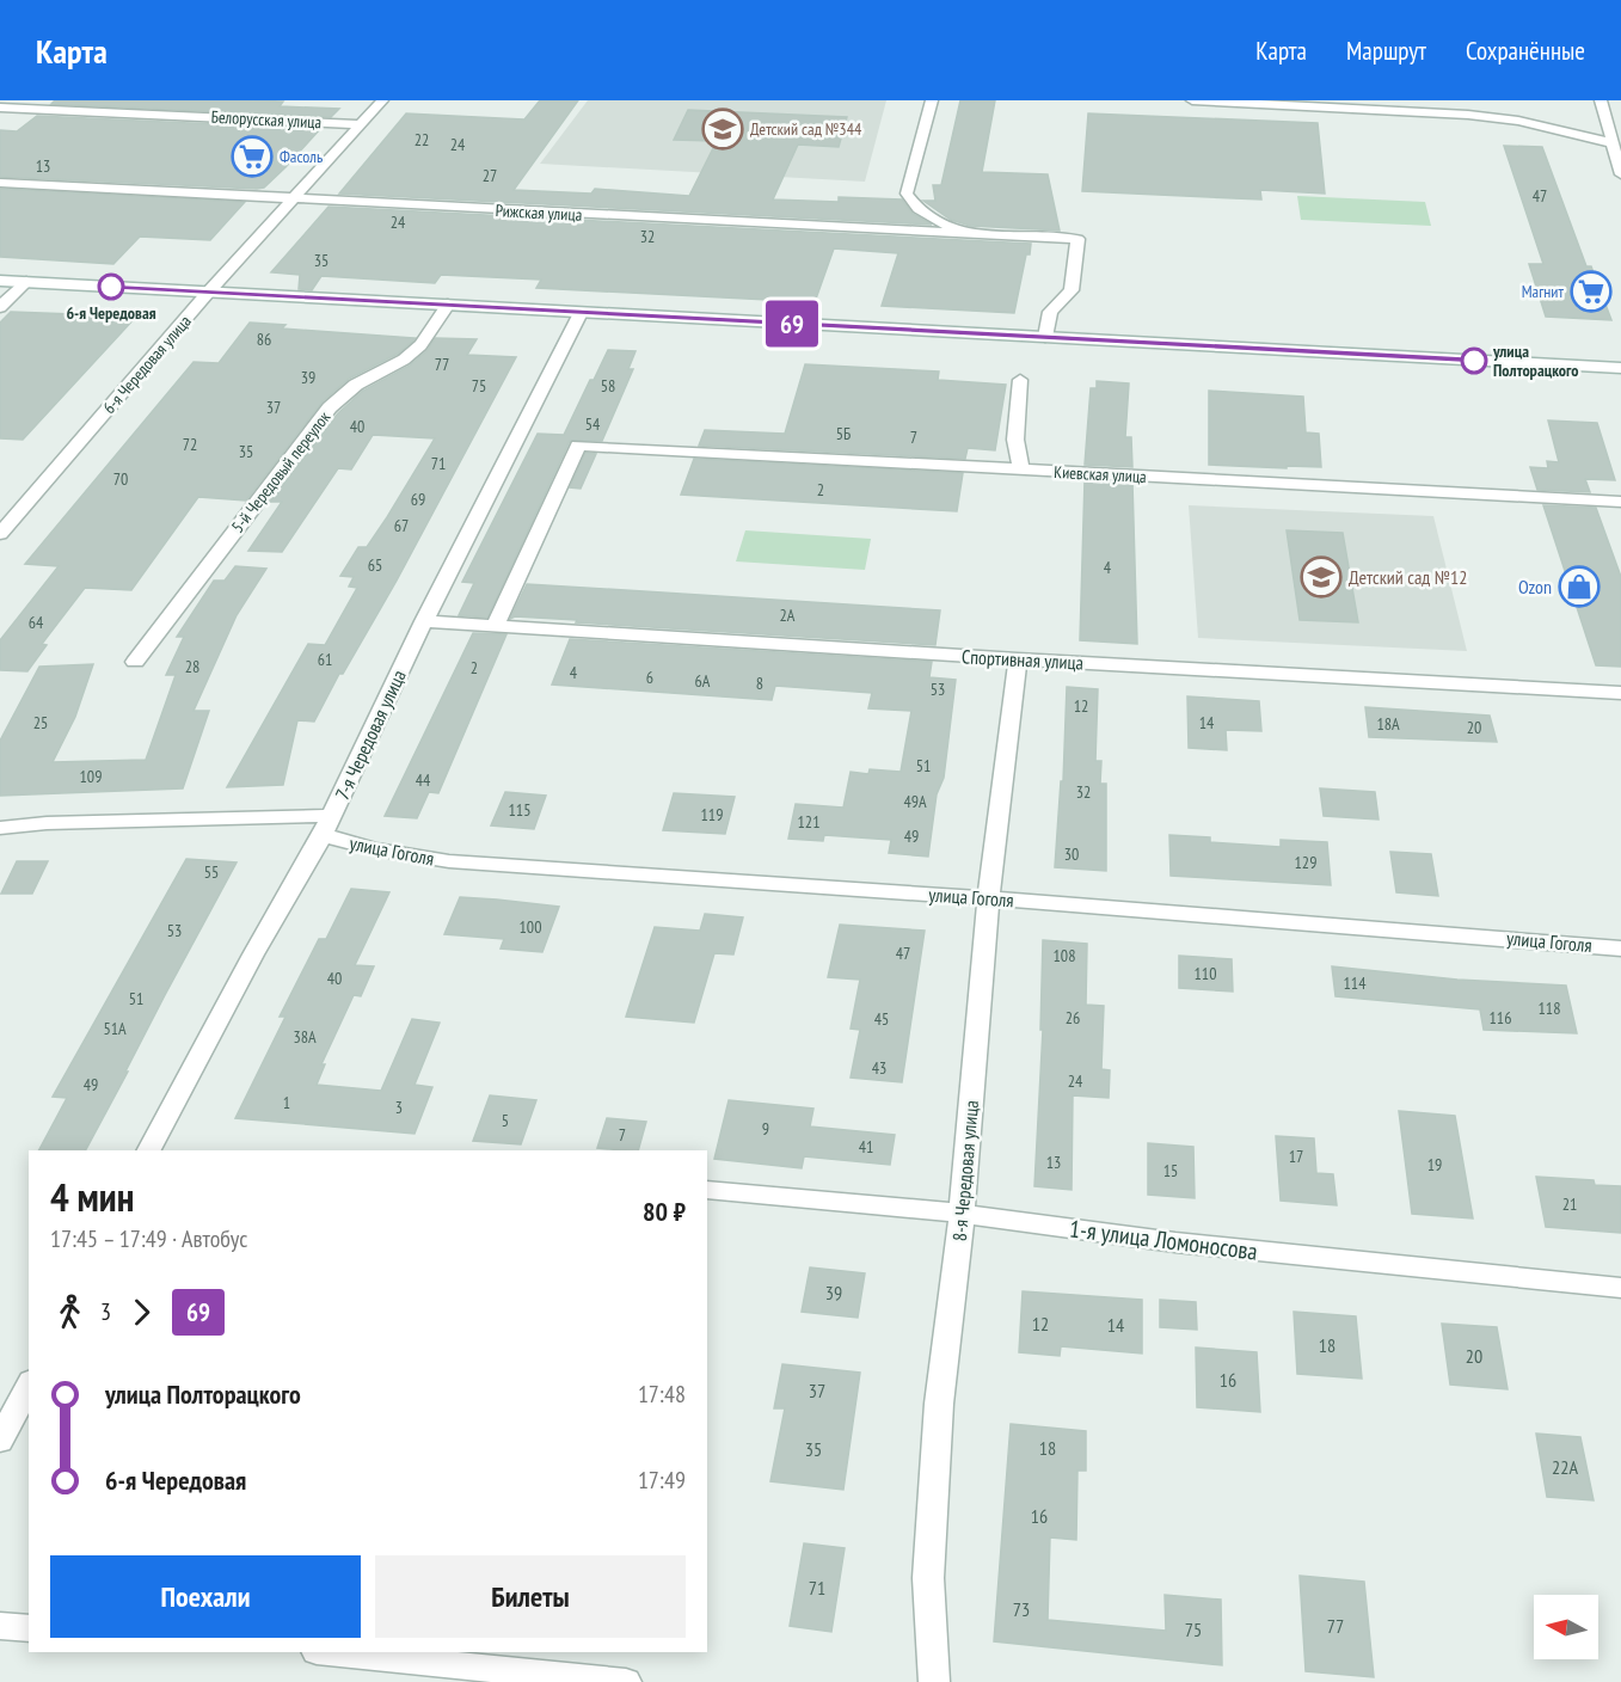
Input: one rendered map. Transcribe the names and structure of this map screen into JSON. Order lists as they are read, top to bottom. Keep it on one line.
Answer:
{"streets":{"street":["Белорусская улица","Рижская улица","6-я Чередовая улица","5-й Чередовый переулок","Киевская улица","Спортивная улица","7-я Чередовая улица","улица Гоголя","8-я Чередовая улица","1-я улица Ломоносова"]},"crossings":[["Белорусская улица","6-я Чередовая улица"],["Рижская улица","6-я Чередовая улица"],["Киевская улица","Спортивная улица"],["Спортивная улица","7-я Чередовая улица"],["Спортивная улица","8-я Чередовая улица"],["7-я Чередовая улица","улица Гоголя"],["улица Гоголя","8-я Чередовая улица"],["8-я Чередовая улица","1-я улица Ломоносова"]],"places":{"school or university":["Детский сад №344","Детский сад №12"],"supermarket":["Фасоль","Магнит"],"other":["6-я Чередовая","улица Полторацкого"],"shop":["Ozon"]},"lines":["bus line 69"],"house_numbers":["22","24","13","27","47","24","32","35","86","77","39","75","58","37","54","40","5Б","7","72","35","71","70","2","69","67","65","4","2А","64","61","28","2","4","6","6А","8","53","12","25","14","18А","20","51","109","44","32","49А","115","119","121","49","30","129","55","100","53","47","108","110","40","114","51","118","26","116","45","51А","38А","43","24","49","1","3","5","9","7","41","17","13","19","15","21","39","12","14","18","20","16","37","18","35","22А","16","71","73","77","75"],"north":"left","page":{"header":"Карта","nav":["Карта","Маршрут","Сохранённые"],"on_map":"69","heading":["4 мин","17:45 – 17:49 · Автобус","80 ₽"],"legs":["3","69"],"list":[{"name":"улица Полторацкого","value":"17:48"},{"name":"6-я Чередовая","value":"17:49"}],"buttons":["Поехали","Билеты"]}}
